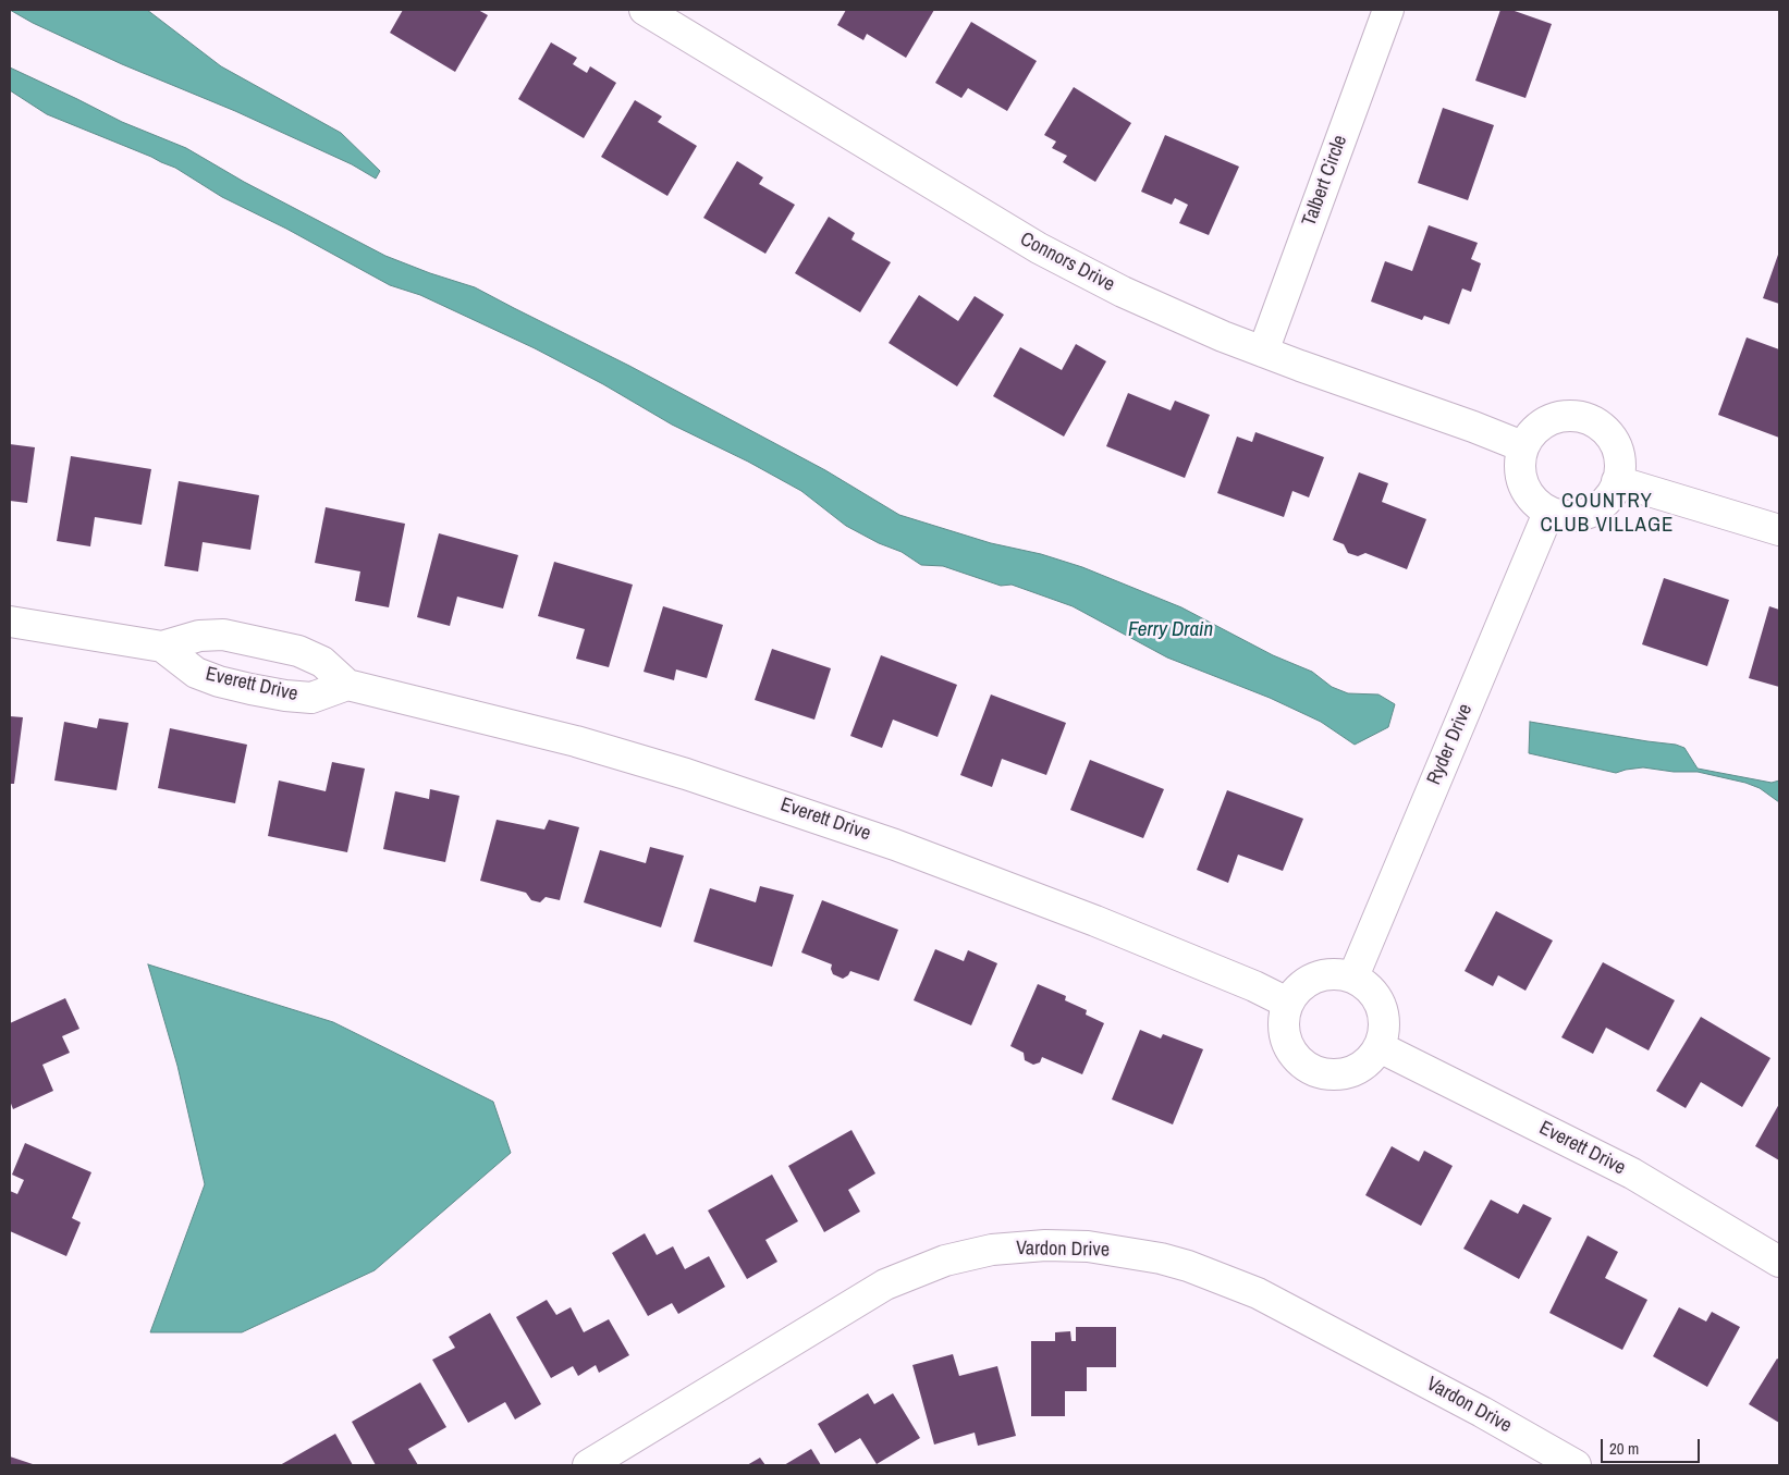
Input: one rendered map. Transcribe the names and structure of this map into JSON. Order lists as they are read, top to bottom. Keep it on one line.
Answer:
{"streets":{"street":["Talbert Circle","Connors Drive","Everett Drive","Ryder Drive","Vardon Drive"]},"crossings":[["Talbert Circle","Connors Drive"],["Connors Drive","Ryder Drive"],["Everett Drive","Ryder Drive"]],"districts":["COUNTRY CLUB VILLAGE"],"water":["Ferry Drain"],"scale_bar":"20 m"}
